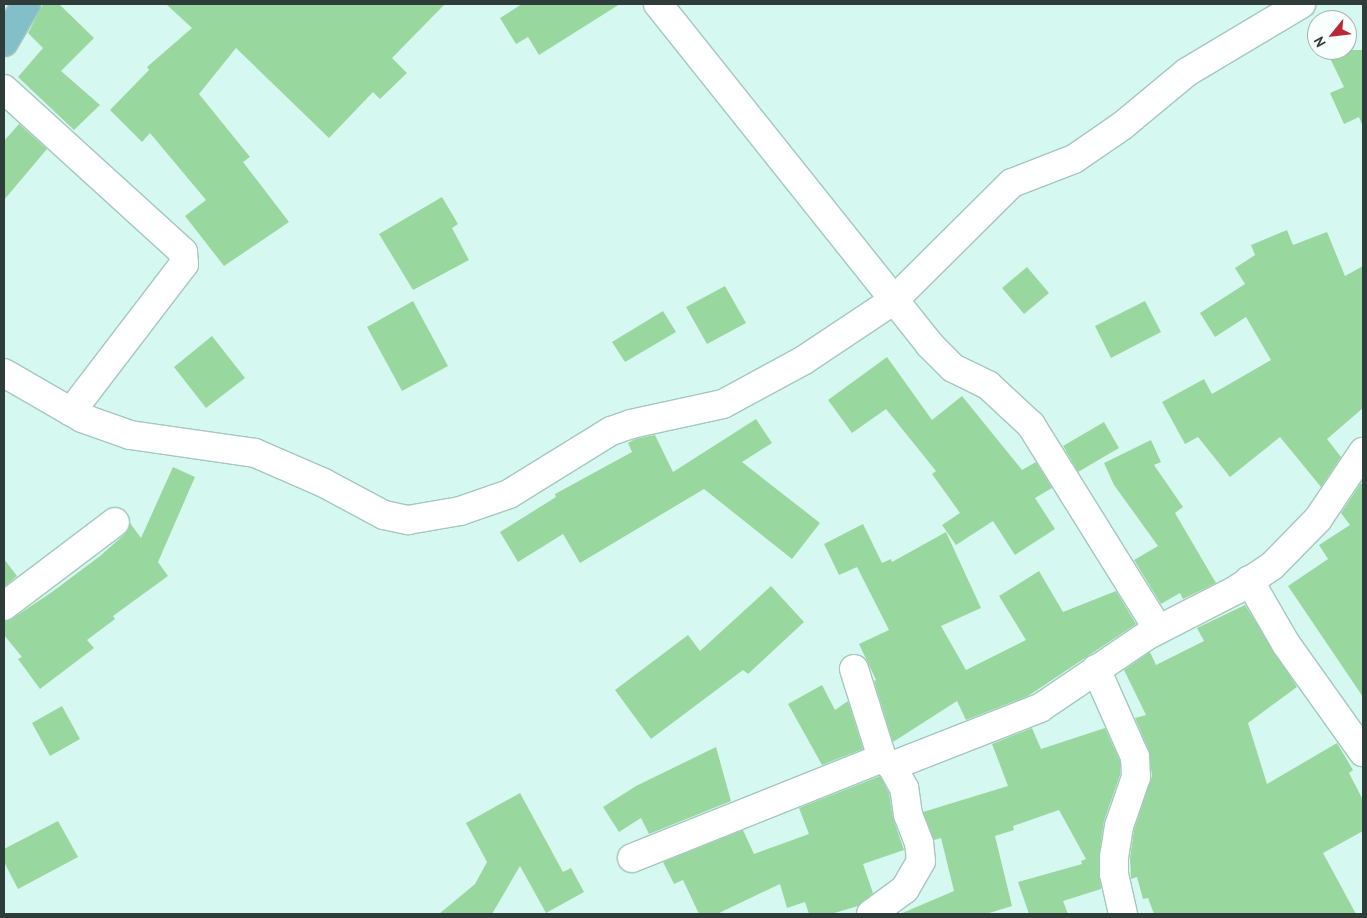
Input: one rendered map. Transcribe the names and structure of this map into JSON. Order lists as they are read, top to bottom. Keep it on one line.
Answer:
{"north":"bottom left"}
